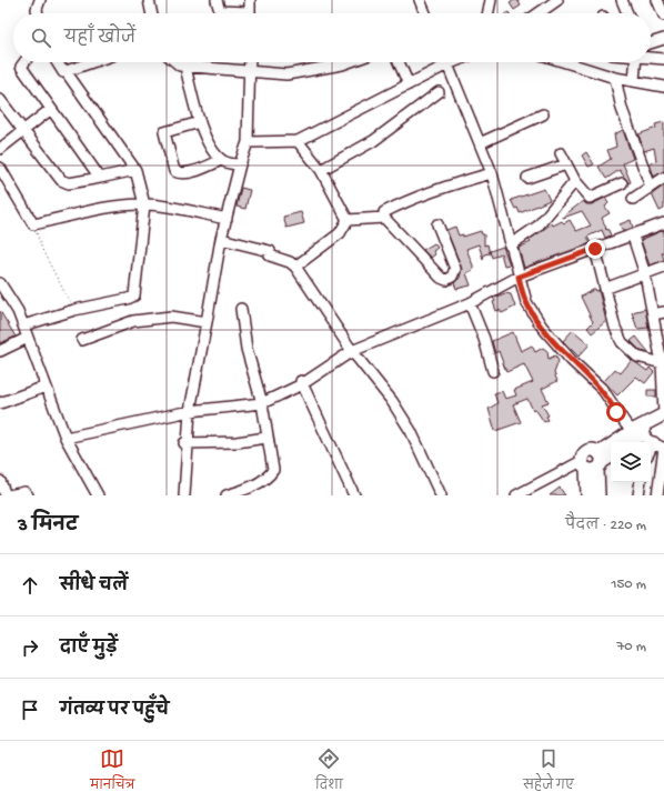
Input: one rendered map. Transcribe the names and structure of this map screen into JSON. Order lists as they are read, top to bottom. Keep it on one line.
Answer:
{"page":{"search":"यहाँ खोजें","heading":["3 मिनट","पैदल · 220 m"],"list":[["सीधे चलें","150 m"],["दाएँ मुड़ें","70 m"],"गंतव्य पर पहुँचे"],"nav":["मानचित्र","दिशा","सहेजे गए"]}}
